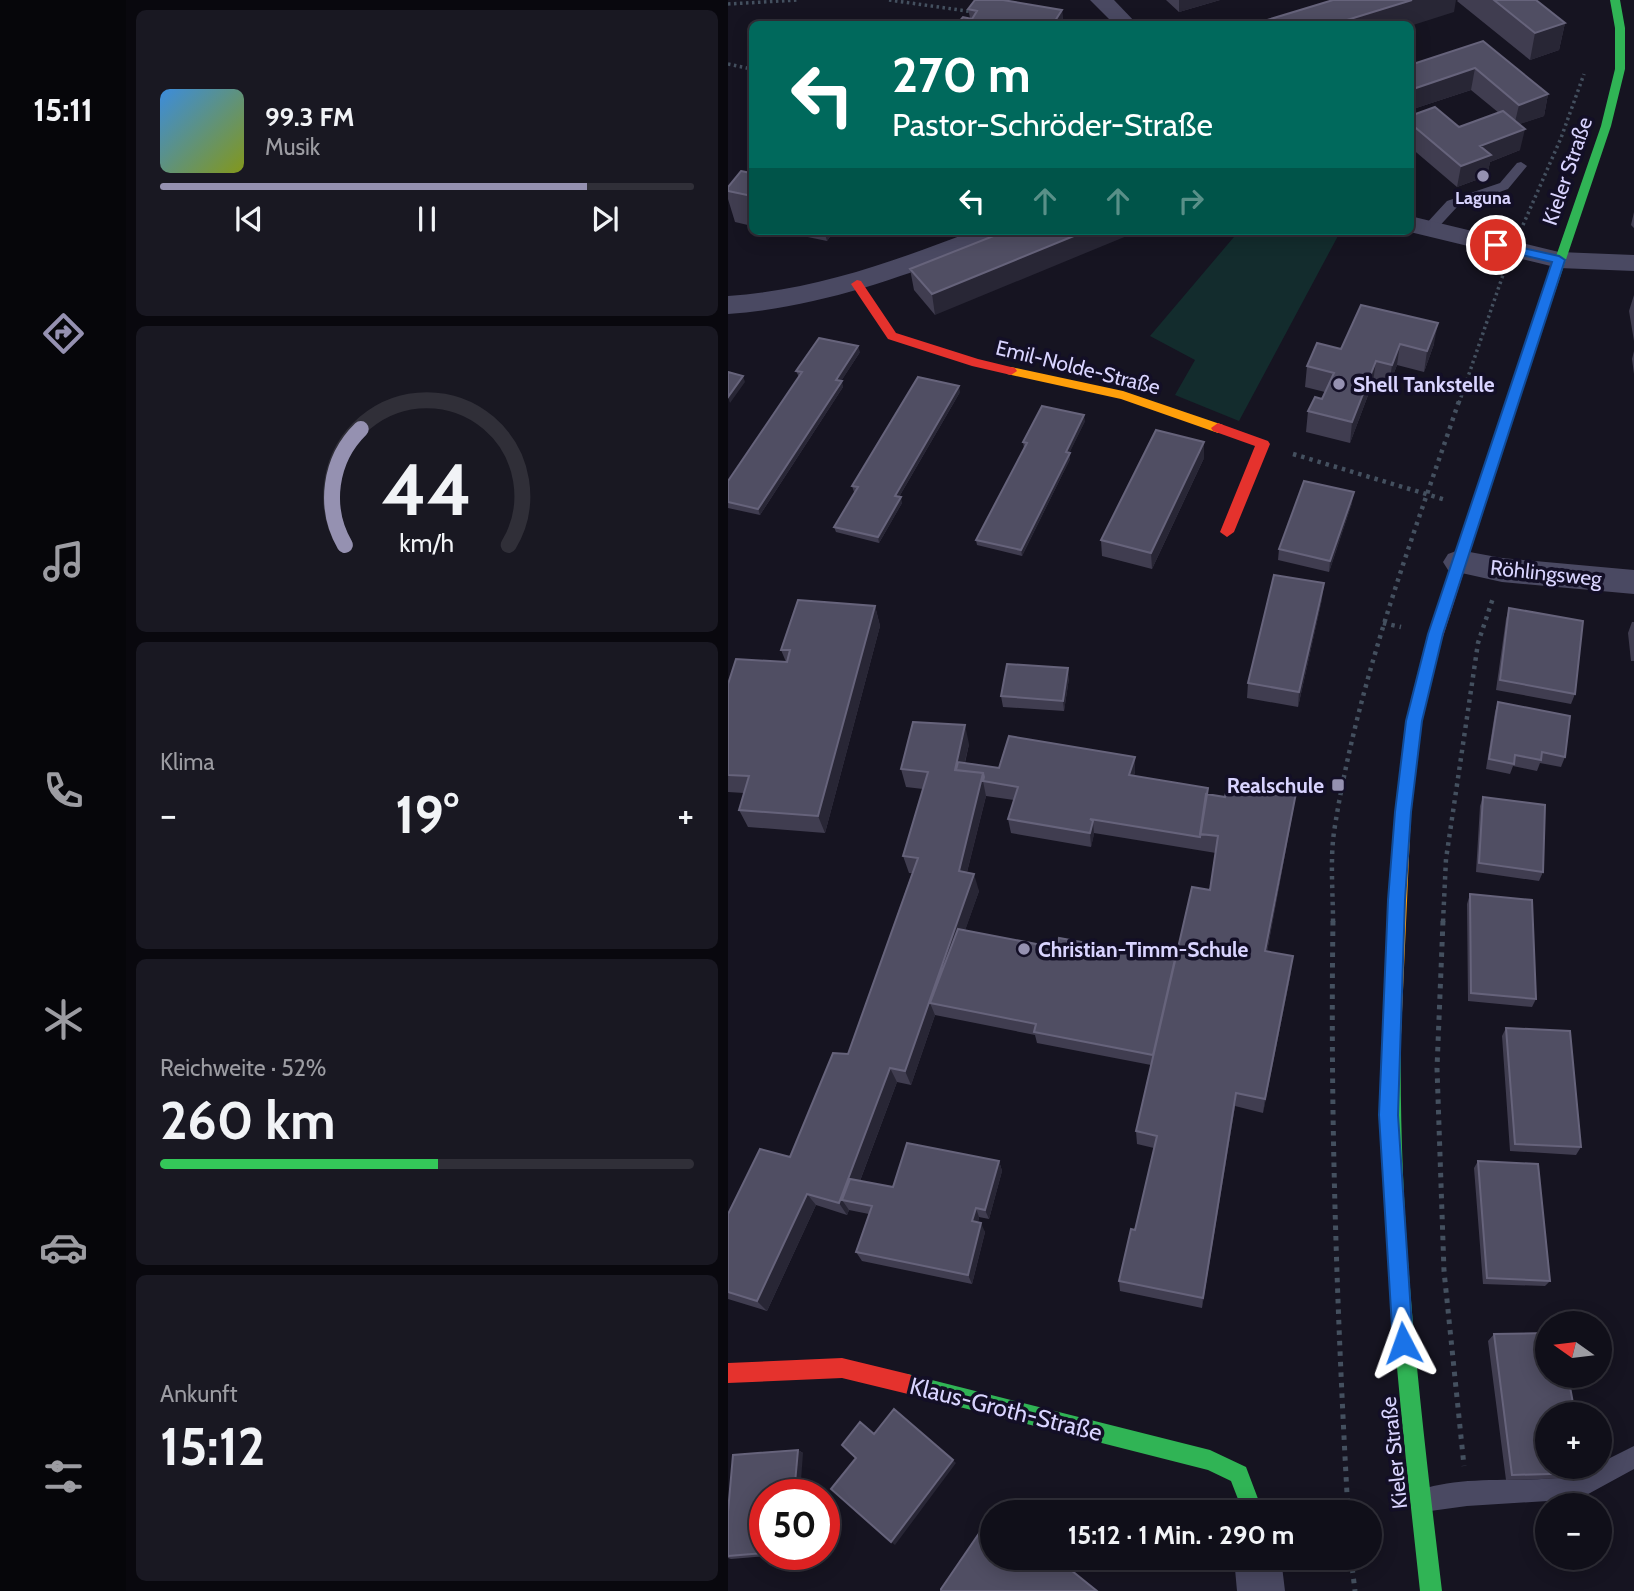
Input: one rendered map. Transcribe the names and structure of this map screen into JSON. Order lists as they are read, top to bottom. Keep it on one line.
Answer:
{"streets":{"main road":["Kieler Straße","Emil-Nolde-Straße","Klaus-Groth-Straße"],"street":["Röhlingsweg"]},"crossings":[["Kieler Straße","Röhlingsweg"]],"places":{"other":["Laguna","Shell Tankstelle","Christian-Timm-Schule"],"transit":["Realschule"]},"north":"left","page":{"tabs":"15:11","turn":["270 m","Pastor-Schröder-Straße"],"song":["99.3 FM","Musik"],"tile":["Klima",["Reichweite · 52%","260 km"],["Ankunft","15:12"]],"heat":["−","19°","+"],"map_buttons":["+","−"],"limit":"50","trip":"15:12 · 1 Min. · 290 m","gauge":["44","km/h"]}}
